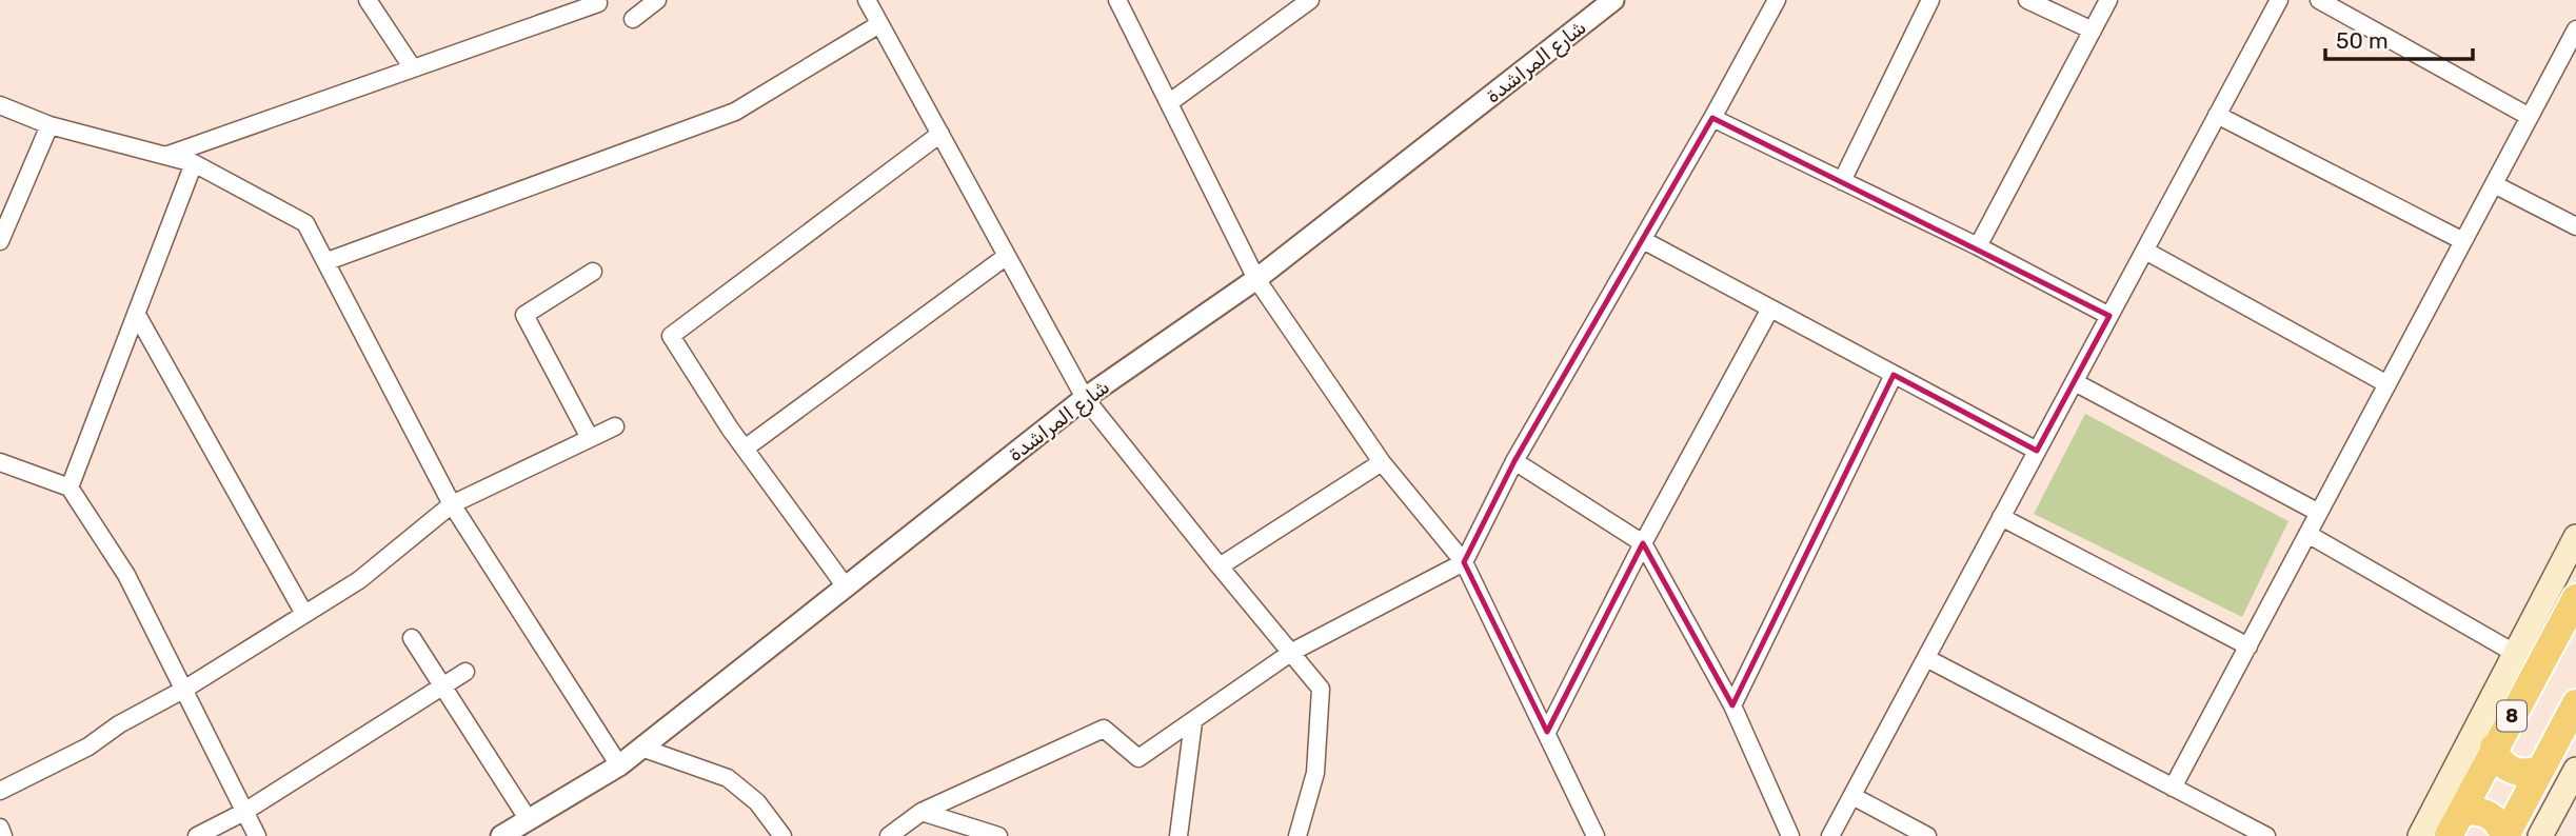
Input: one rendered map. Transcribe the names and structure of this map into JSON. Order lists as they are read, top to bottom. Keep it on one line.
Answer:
{"streets":{"highway":["8"],"street":["شارع المراشدة"]},"scale_bar":"50 m"}
